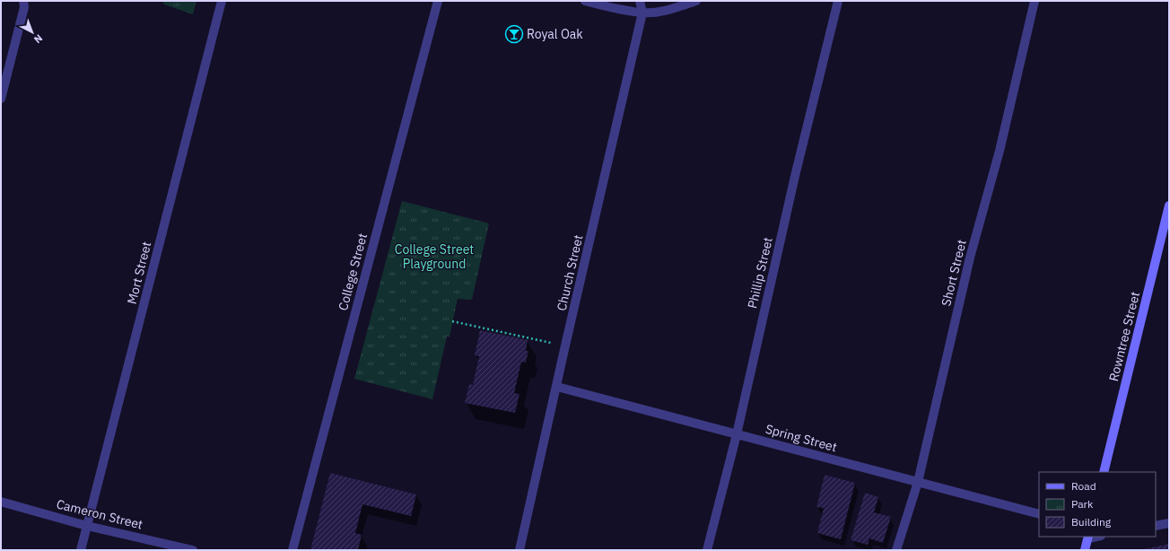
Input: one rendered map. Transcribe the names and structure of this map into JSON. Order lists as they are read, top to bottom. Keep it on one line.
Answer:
{"streets":{"street":["College Street","Mort Street","Church Street","Phillip Street","Short Street","Rowntree Street","Spring Street","Cameron Street"]},"crossings":[["Mort Street","Cameron Street"],["Church Street","Spring Street"],["Phillip Street","Spring Street"],["Short Street","Spring Street"]],"parks":["College Street Playground"],"places":{"bar":["Royal Oak"]},"legend":["Road","Park","Building"],"north":"bottom right"}
